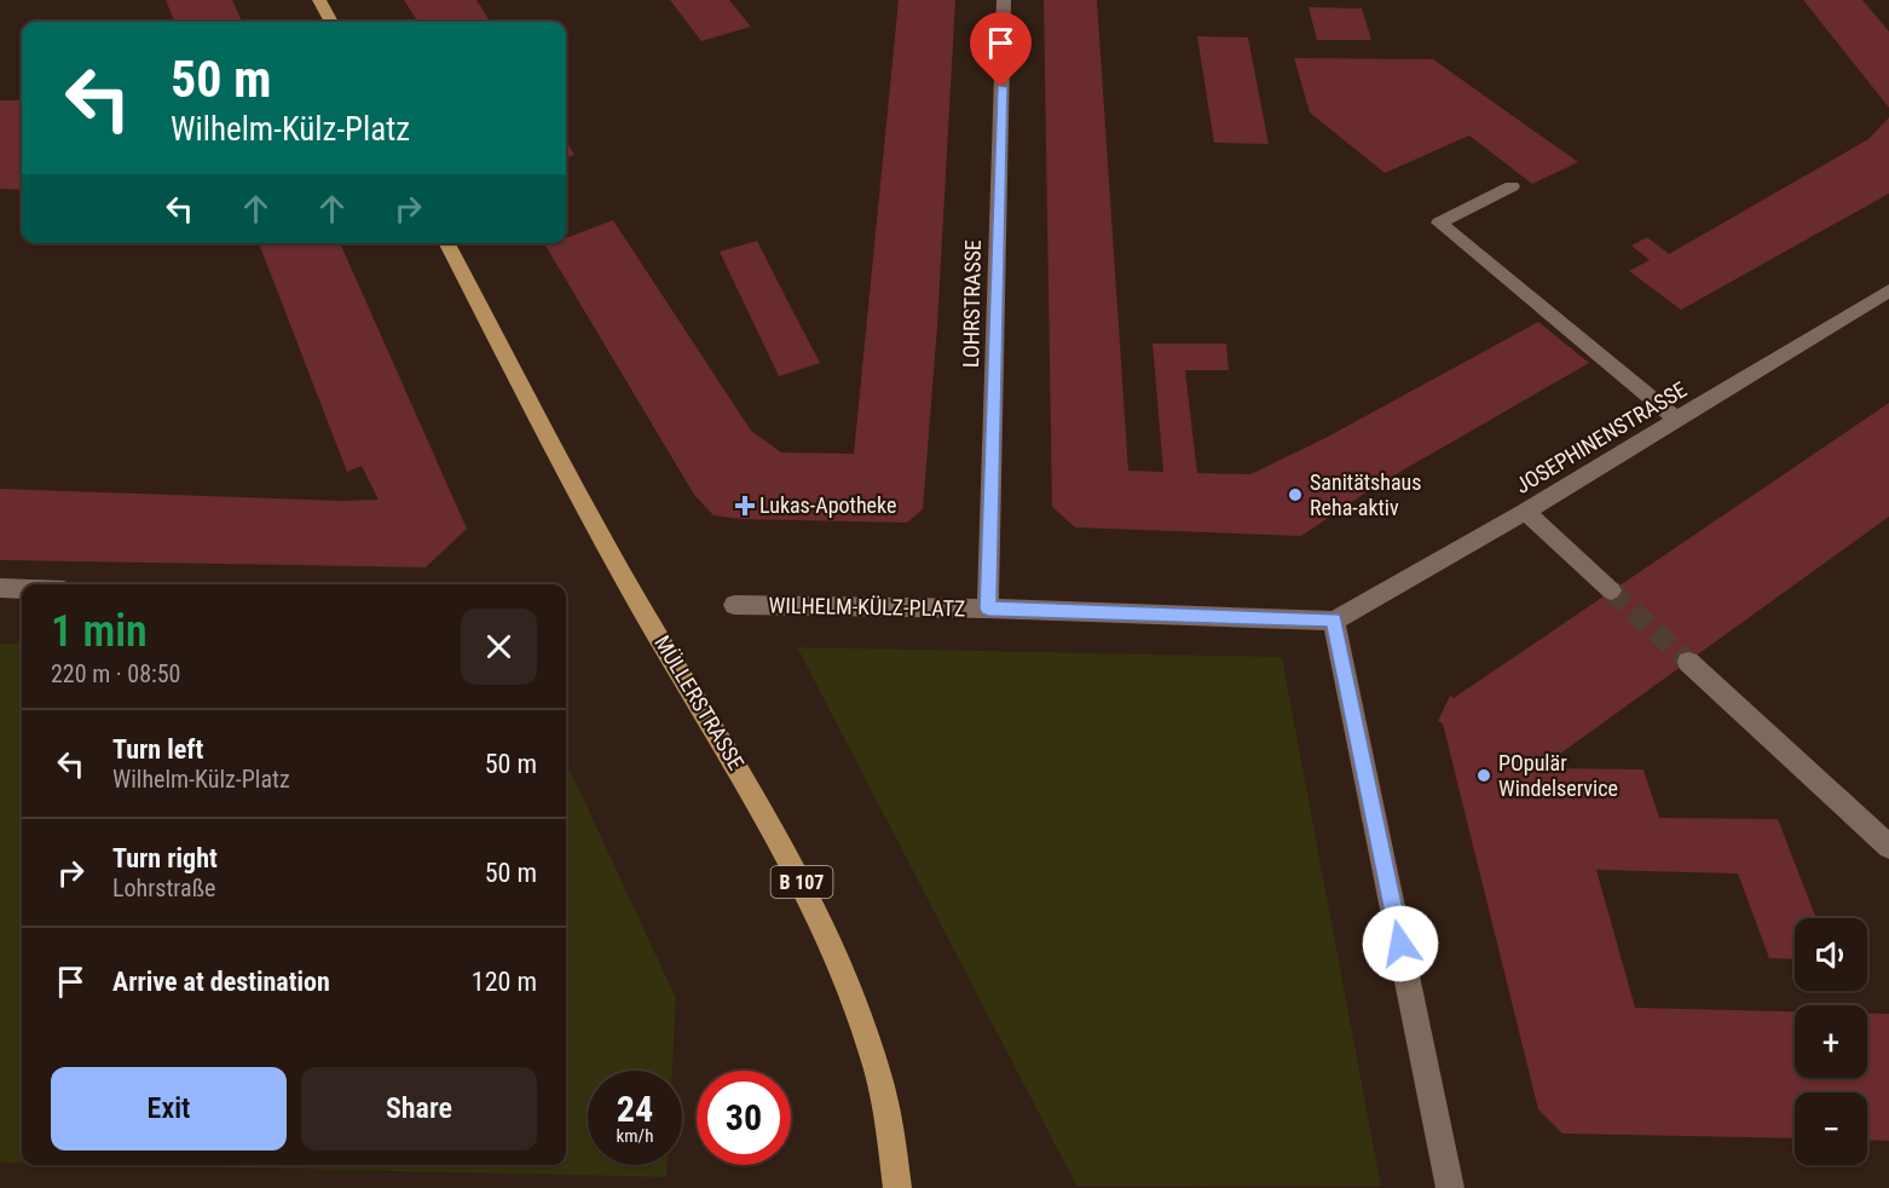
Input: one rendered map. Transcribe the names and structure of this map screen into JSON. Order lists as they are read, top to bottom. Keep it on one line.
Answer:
{"streets":{"main road":["MÜLLERSTRASSE","B 107"],"street":["LOHRSTRASSE","JOSEPHINENSTRASSE","WILHELM-KÜLZ-PLATZ"]},"crossings":[["LOHRSTRASSE","WILHELM-KÜLZ-PLATZ"],["JOSEPHINENSTRASSE","WILHELM-KÜLZ-PLATZ"]],"places":{"other":["Sanitätshaus Reha-aktiv","POpulär Windelservice"],"health":["Lukas-Apotheke"]},"page":{"turn":["50 m","Wilhelm-Külz-Platz"],"heading":["1 min","220 m · 08:50"],"list":[{"name":"Turn left","note":"Wilhelm-Külz-Platz","value":"50 m"},{"name":"Turn right","note":"Lohrstraße","value":"50 m"},{"name":"Arrive at destination","value":"120 m"}],"map_buttons":["+","−"],"buttons":["Exit","Share"],"speed":"24 km/h","limit":"30"}}
